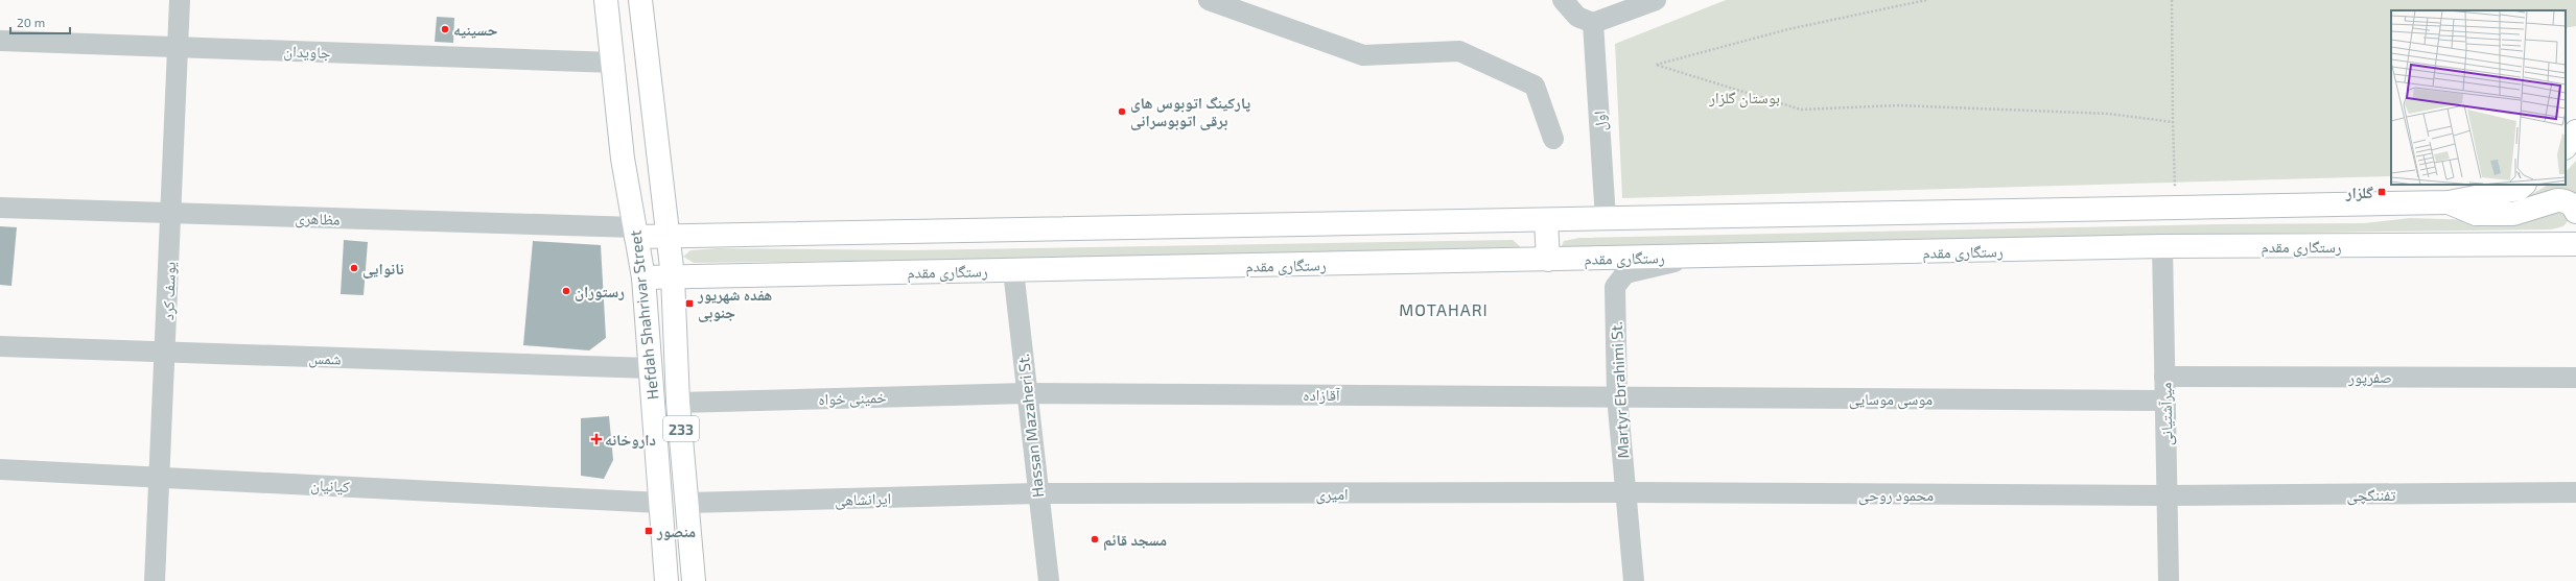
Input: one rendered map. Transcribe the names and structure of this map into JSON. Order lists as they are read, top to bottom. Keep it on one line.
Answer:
{"streets":{"main road":["رستگاری مقدم","Hefdah Shahrivar Street","233"],"street":["جاویدان","اول","مظاهری","یوسف کرد","شمس","صفرپور","Martyr Ebrahimi St.","آقازاده","خمینی خواه","موسی موسایی","میرآشتیانی","Hassan Mazaheri St.","کیانیان","امیری","محمود روحی","تفننگچی","ایرانشاهی"]},"crossings":[["جاویدان","یوسف کرد"],["جاویدان","Hefdah Shahrivar Street"],["مظاهری","یوسف کرد"],["مظاهری","Hefdah Shahrivar Street"],["رستگاری مقدم","Hefdah Shahrivar Street"],["رستگاری مقدم","Martyr Ebrahimi St."],["رستگاری مقدم","میرآشتیانی"],["رستگاری مقدم","Hassan Mazaheri St."],["یوسف کرد","شمس"],["یوسف کرد","کیانیان"],["Hefdah Shahrivar Street","شمس"],["Hefdah Shahrivar Street","خمینی خواه"],["Hefdah Shahrivar Street","کیانیان"],["Hefdah Shahrivar Street","ایرانشاهی"],["صفرپور","میرآشتیانی"],["Martyr Ebrahimi St.","آقازاده"],["Martyr Ebrahimi St.","موسی موسایی"],["Martyr Ebrahimi St.","امیری"],["Martyr Ebrahimi St.","محمود روحی"],["آقازاده","خمینی خواه"],["آقازاده","موسی موسایی"],["آقازاده","Hassan Mazaheri St."],["خمینی خواه","Hassan Mazaheri St."],["موسی موسایی","میرآشتیانی"],["میرآشتیانی","محمود روحی"],["میرآشتیانی","تفننگچی"],["Hassan Mazaheri St.","امیری"],["Hassan Mazaheri St.","ایرانشاهی"],["امیری","محمود روحی"],["امیری","ایرانشاهی"],["محمود روحی","تفننگچی"]],"districts":["MOTAHARI"],"parks":["بوستان گلزار"],"places":{"other":["حسینیه","پارکینگ اتوبوس های برقی اتوبوسرانی","نانوایی","رستوران","مسجد قائم"],"transit":["گلزار","هفده شهریور جنوبی","منصور"],"health":["داروخانه"]},"scale_bar":"20 m"}
